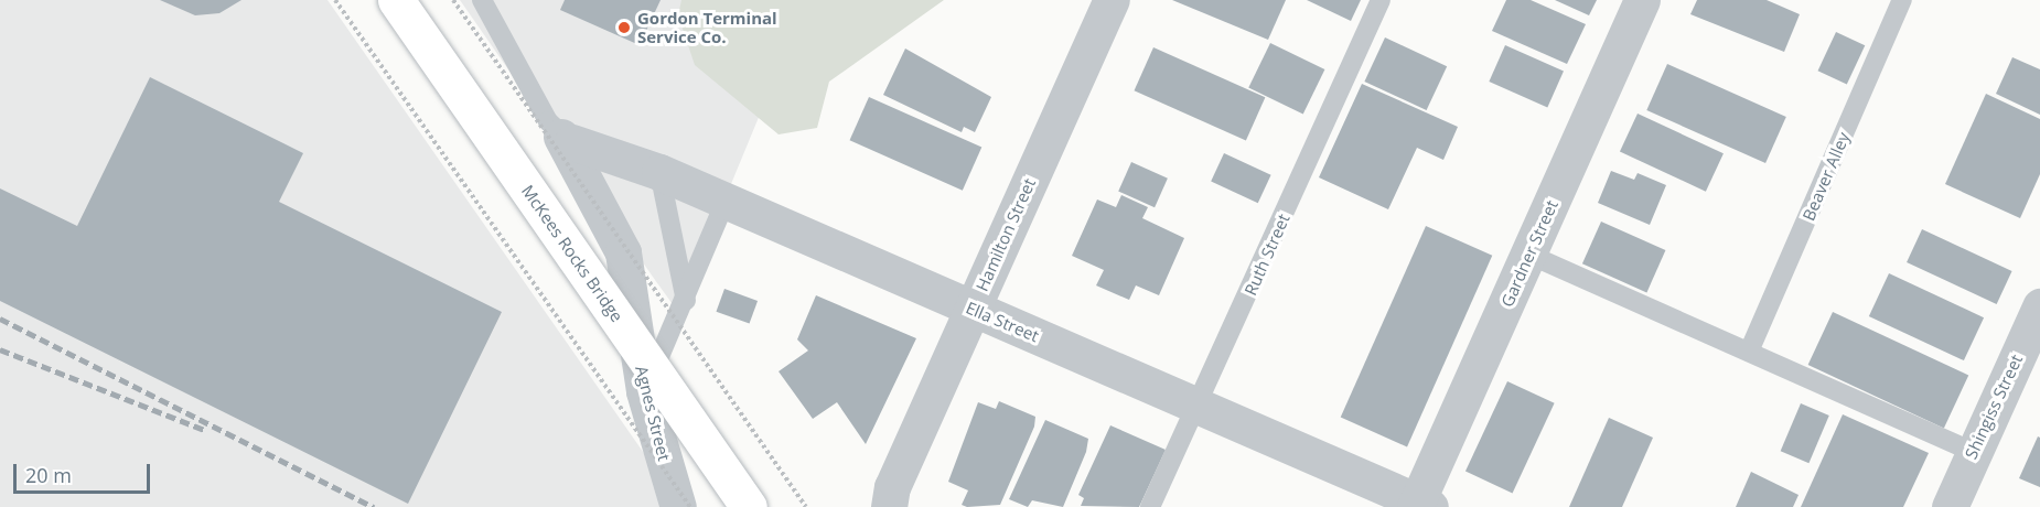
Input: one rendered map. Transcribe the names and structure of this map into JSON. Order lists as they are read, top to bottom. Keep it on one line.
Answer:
{"streets":{"main road":["McKees Rocks Bridge"],"street":["Hamilton Street","Gardner Street","Ella Street","Shingiss Street","Agnes Street"],"lane":["Beaver Alley","Ruth Street"]},"crossings":[["Hamilton Street","Ella Street"],["Gardner Street","Ella Street"],["Ruth Street","Ella Street"],["Ella Street","Agnes Street"]],"places":["Gordon Terminal Service Co."],"scale_bar":"20 m"}
